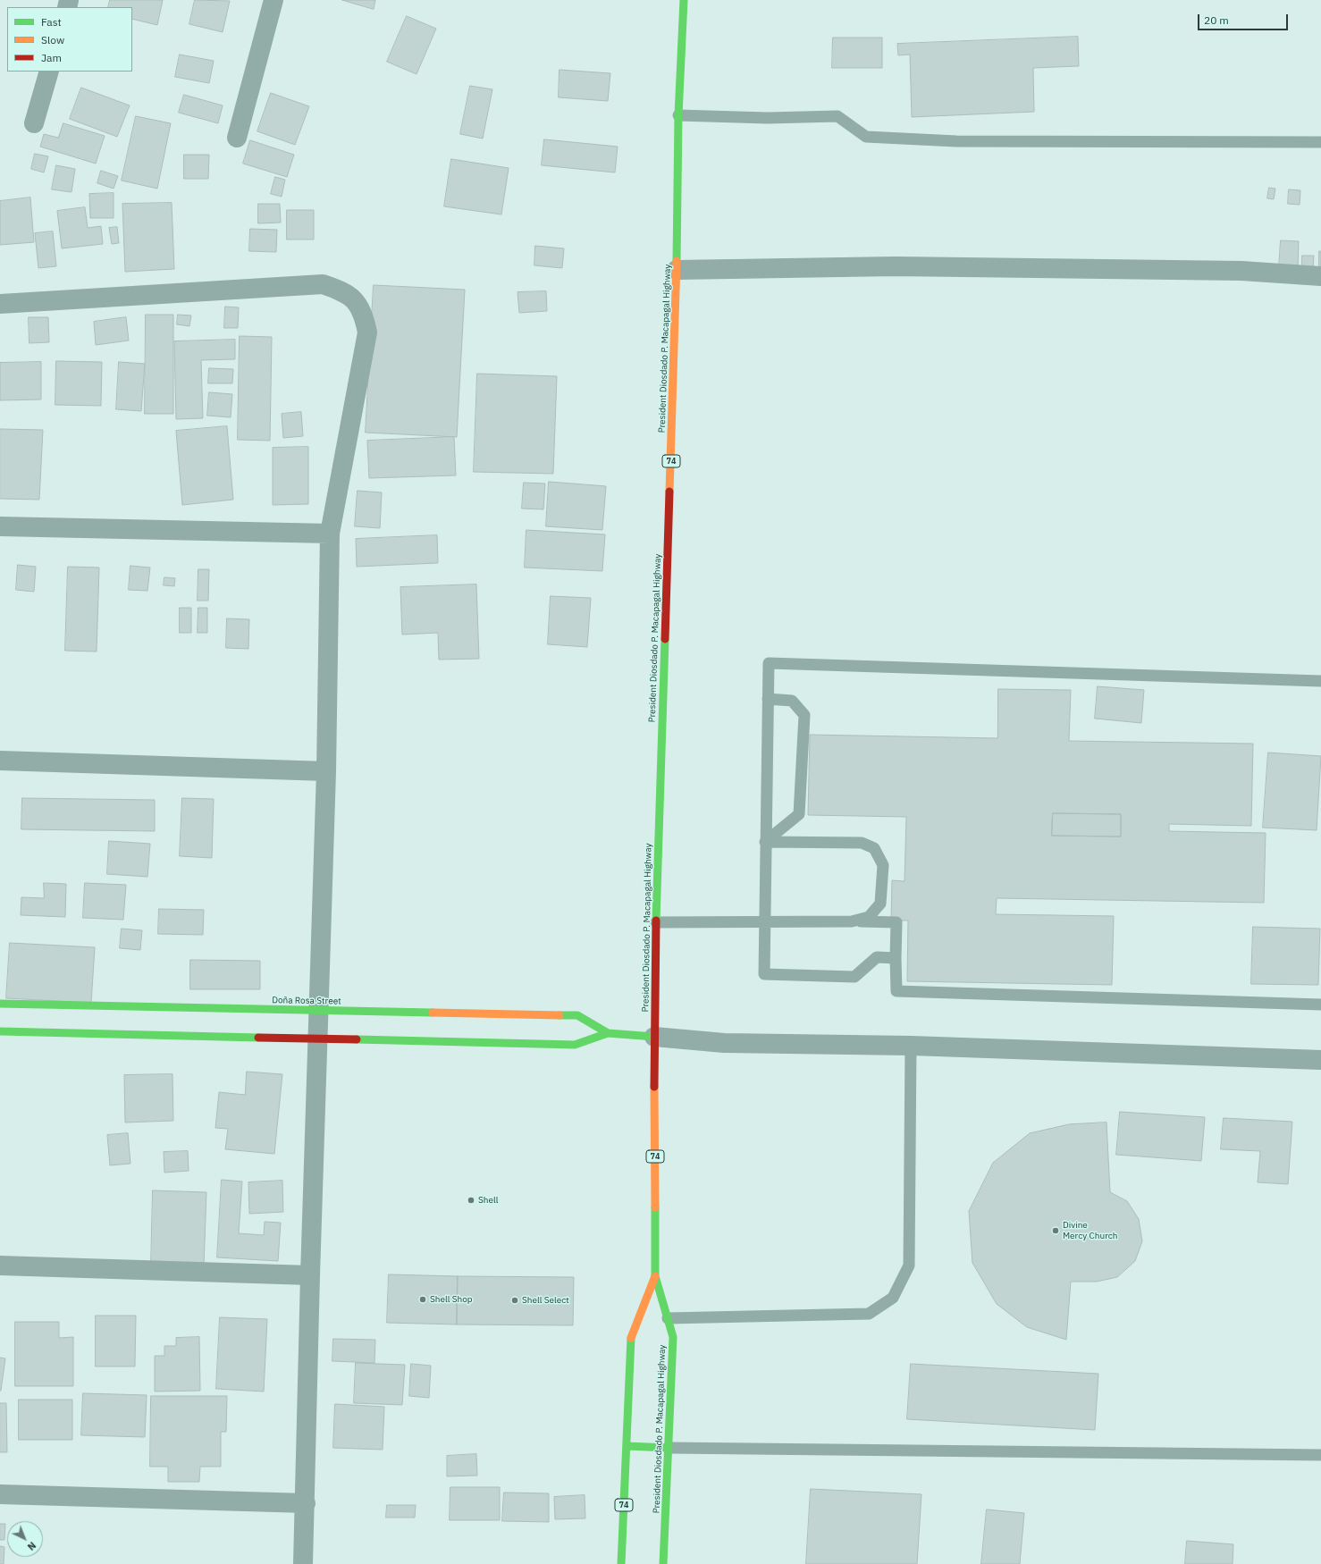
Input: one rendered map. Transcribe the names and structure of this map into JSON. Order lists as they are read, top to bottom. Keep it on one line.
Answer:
{"streets":{"main road":["President Diosdado P. Macapagal Highway","74","Doña Rosa Street"]},"crossings":[["President Diosdado P. Macapagal Highway","Doña Rosa Street"]],"places":["Shell","Divine Mercy Church","Shell Shop","Shell Select"],"legend":["Fast","Slow","Jam"],"scale_bar":"20 m","north":"bottom right"}
